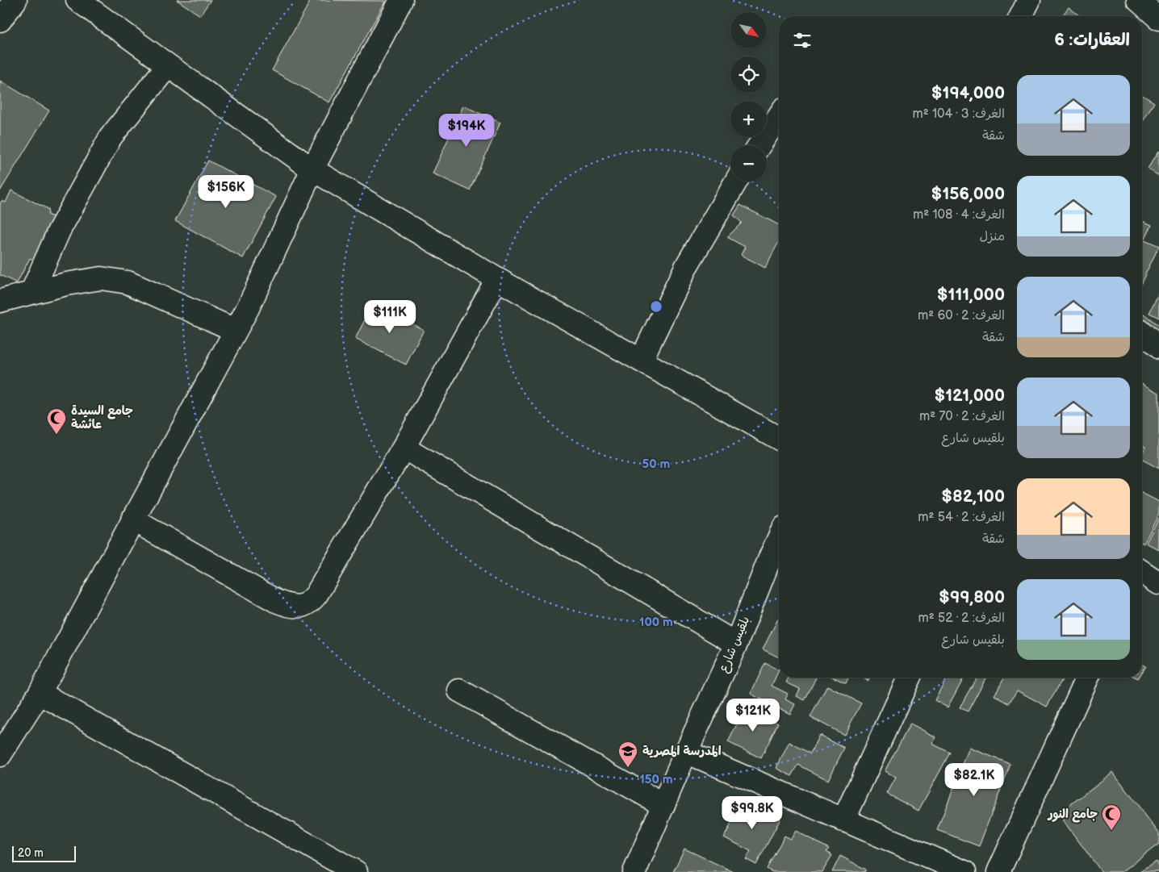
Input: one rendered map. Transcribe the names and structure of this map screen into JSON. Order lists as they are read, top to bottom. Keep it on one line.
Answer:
{"streets":{"street":["بلقيس شارع"]},"places":{"mosque":["جامع السيدة عائشة","جامع النور"],"school or university":["المدرسة المصرية"]},"scale_bar":"20 m","north":"bottom right","page":{"map_buttons":["+","−"],"heading":"العقارات: 6","list":[{"name":"$194,000","note":"الغرف: 3 · 104 m² · شقة"},{"name":"$156,000","note":"الغرف: 4 · 108 m² · منزل"},{"name":"$111,000","note":"الغرف: 2 · 60 m² · شقة"},{"name":"$121,000","note":"الغرف: 2 · 70 m² · بلقيس شارع"},{"name":"$82,100","note":"الغرف: 2 · 54 m² · شقة"},{"name":"$99,800","note":"الغرف: 2 · 52 m² · بلقيس شارع"}],"price":["$194K","$156K","$111K","$121K","$82.1K","$99.8K"],"scale":"20 m"},"rings":["50 m","100 m","150 m"]}
